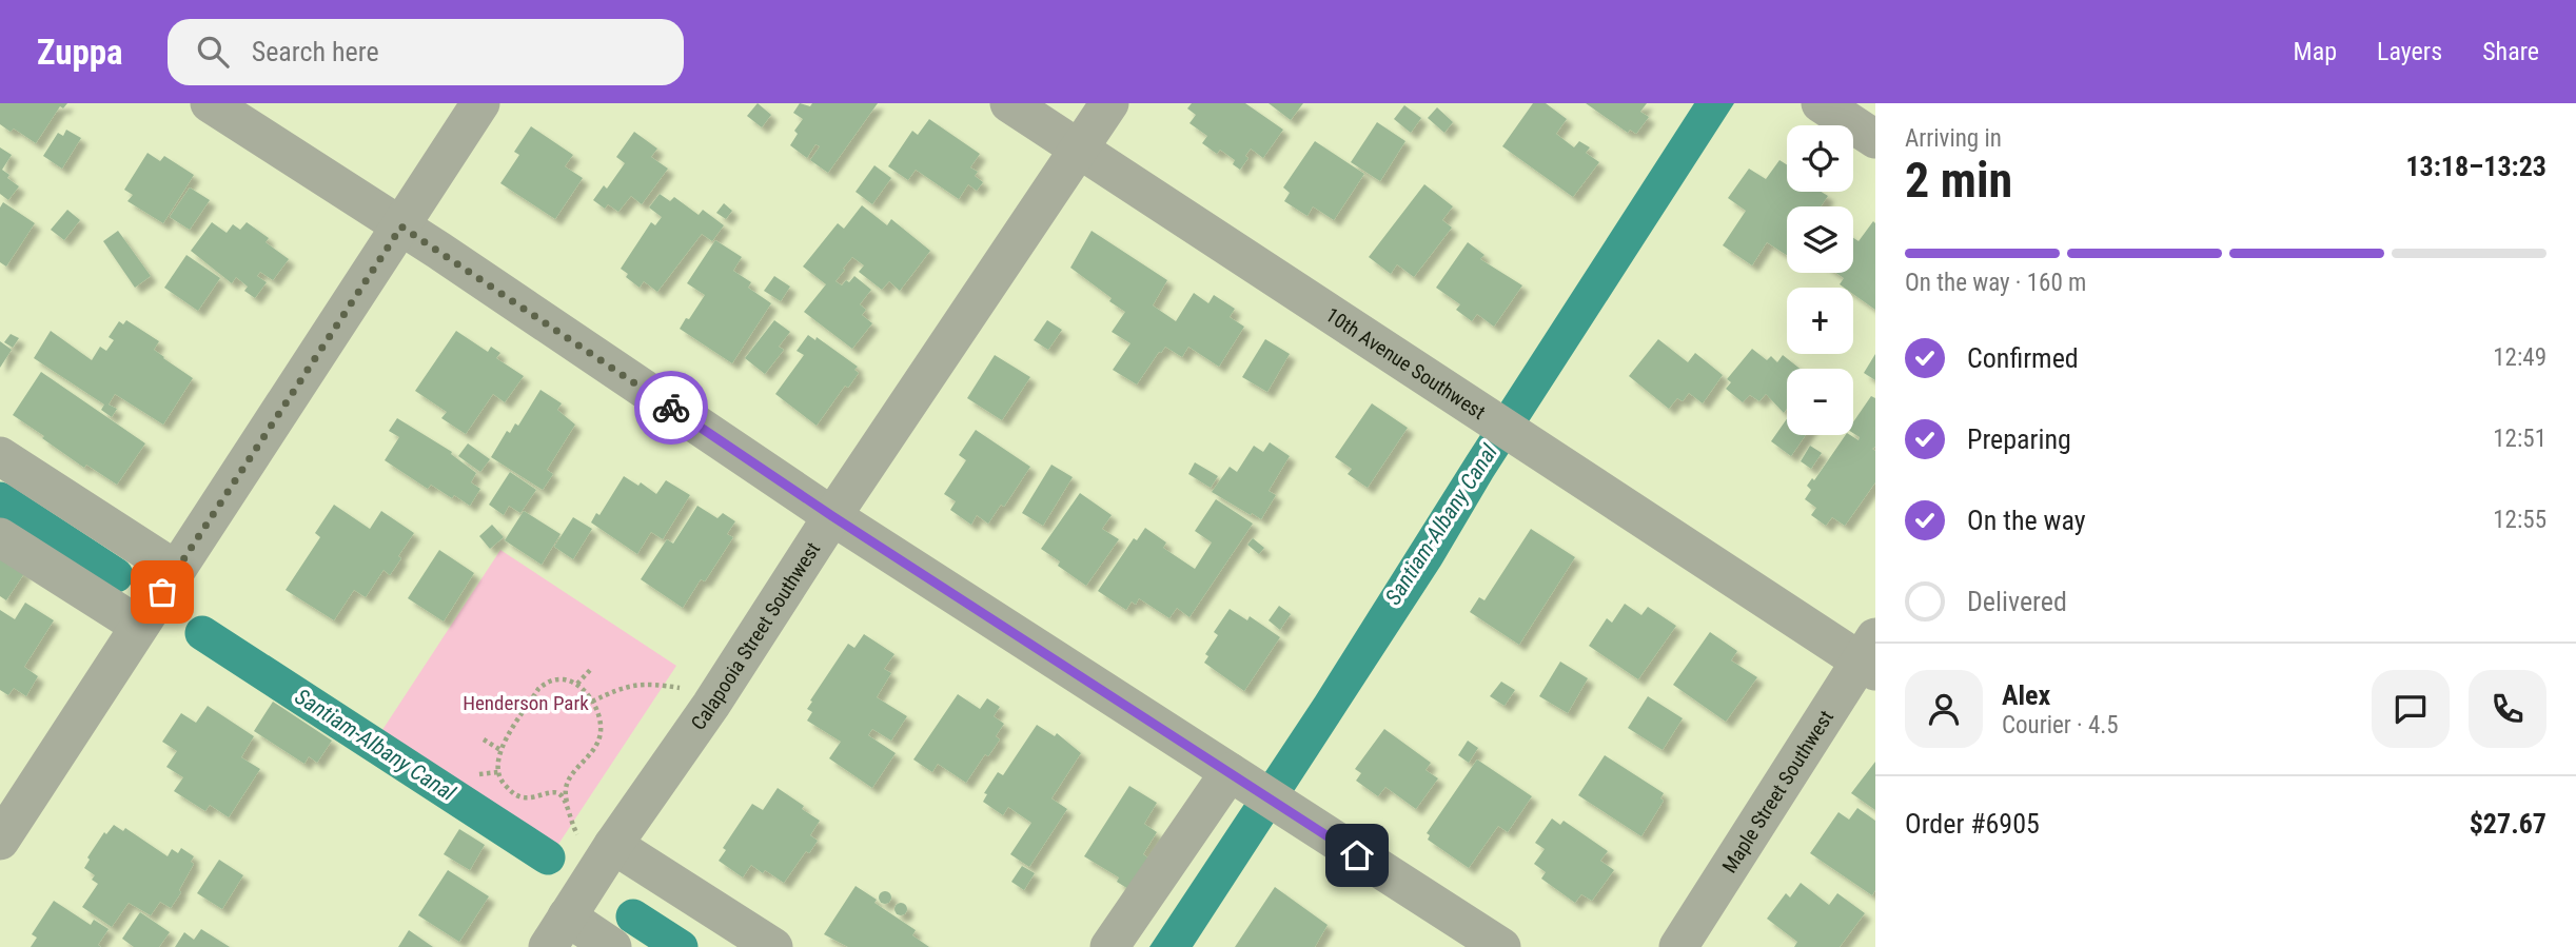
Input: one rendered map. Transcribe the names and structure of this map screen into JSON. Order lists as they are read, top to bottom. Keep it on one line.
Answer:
{"streets":{"street":["10th Avenue Southwest","Calapooia Street Southwest","Maple Street Southwest"]},"crossings":[["10th Avenue Southwest","Calapooia Street Southwest"],["10th Avenue Southwest","Maple Street Southwest"]],"water":["Santiam-Albany Canal"],"parks":["Henderson Park"],"page":{"header":"Zuppa","search":"Search here","nav":["Map","Layers","Share"],"heading":["2 min","Arriving in","13:18–13:23"],"panel":["Alex","Courier · 4.5","Order #6905","$27.67"],"map_buttons":["+","−"],"bar":"On the way · 160 m","list":[["Confirmed","12:49"],["Preparing","12:51"],["On the way","12:55"],"Delivered"]}}
